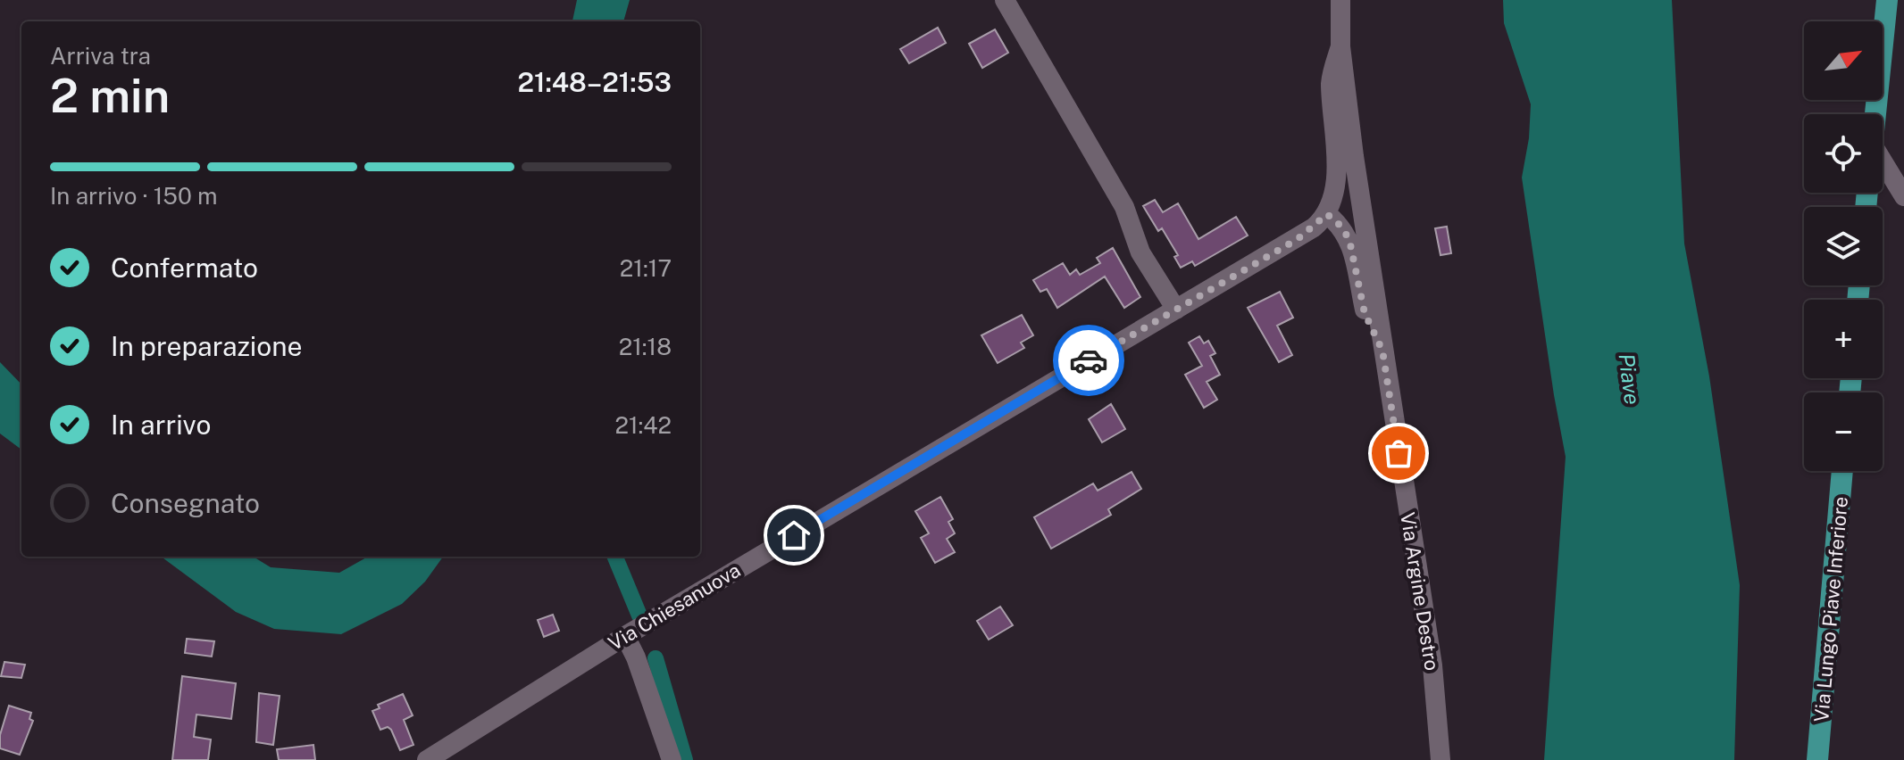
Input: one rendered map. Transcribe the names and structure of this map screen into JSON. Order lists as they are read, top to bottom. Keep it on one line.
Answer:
{"streets":{"main road":["Via Lungo Piave Inferiore"],"street":["Via Argine Destro","Via Chiesanuova"]},"water":["Piave"],"north":"top right","page":{"map_buttons":["+","−"],"heading":["2 min","Arriva tra","21:48–21:53"],"bar":"In arrivo · 150 m","list":[["Confermato","21:17"],["In preparazione","21:18"],["In arrivo","21:42"],"Consegnato"]}}
